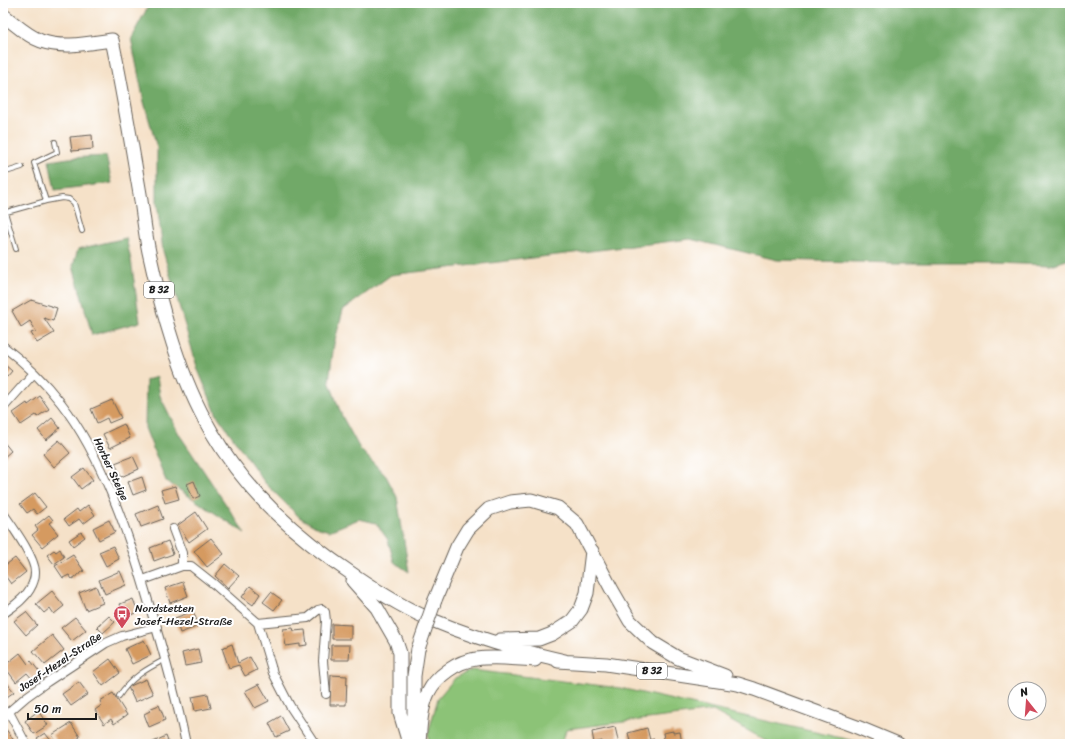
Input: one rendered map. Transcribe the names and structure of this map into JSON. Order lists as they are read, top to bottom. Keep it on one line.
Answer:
{"streets":{"main road":["B 32"],"street":["Horber Steige","Josef-Hezel-Straße"]},"crossings":[["Horber Steige","Josef-Hezel-Straße"]],"places":{"bus stop":["Nordstetten Josef-Hezel-Straße"]},"scale_bar":"50 m","north":"top"}
